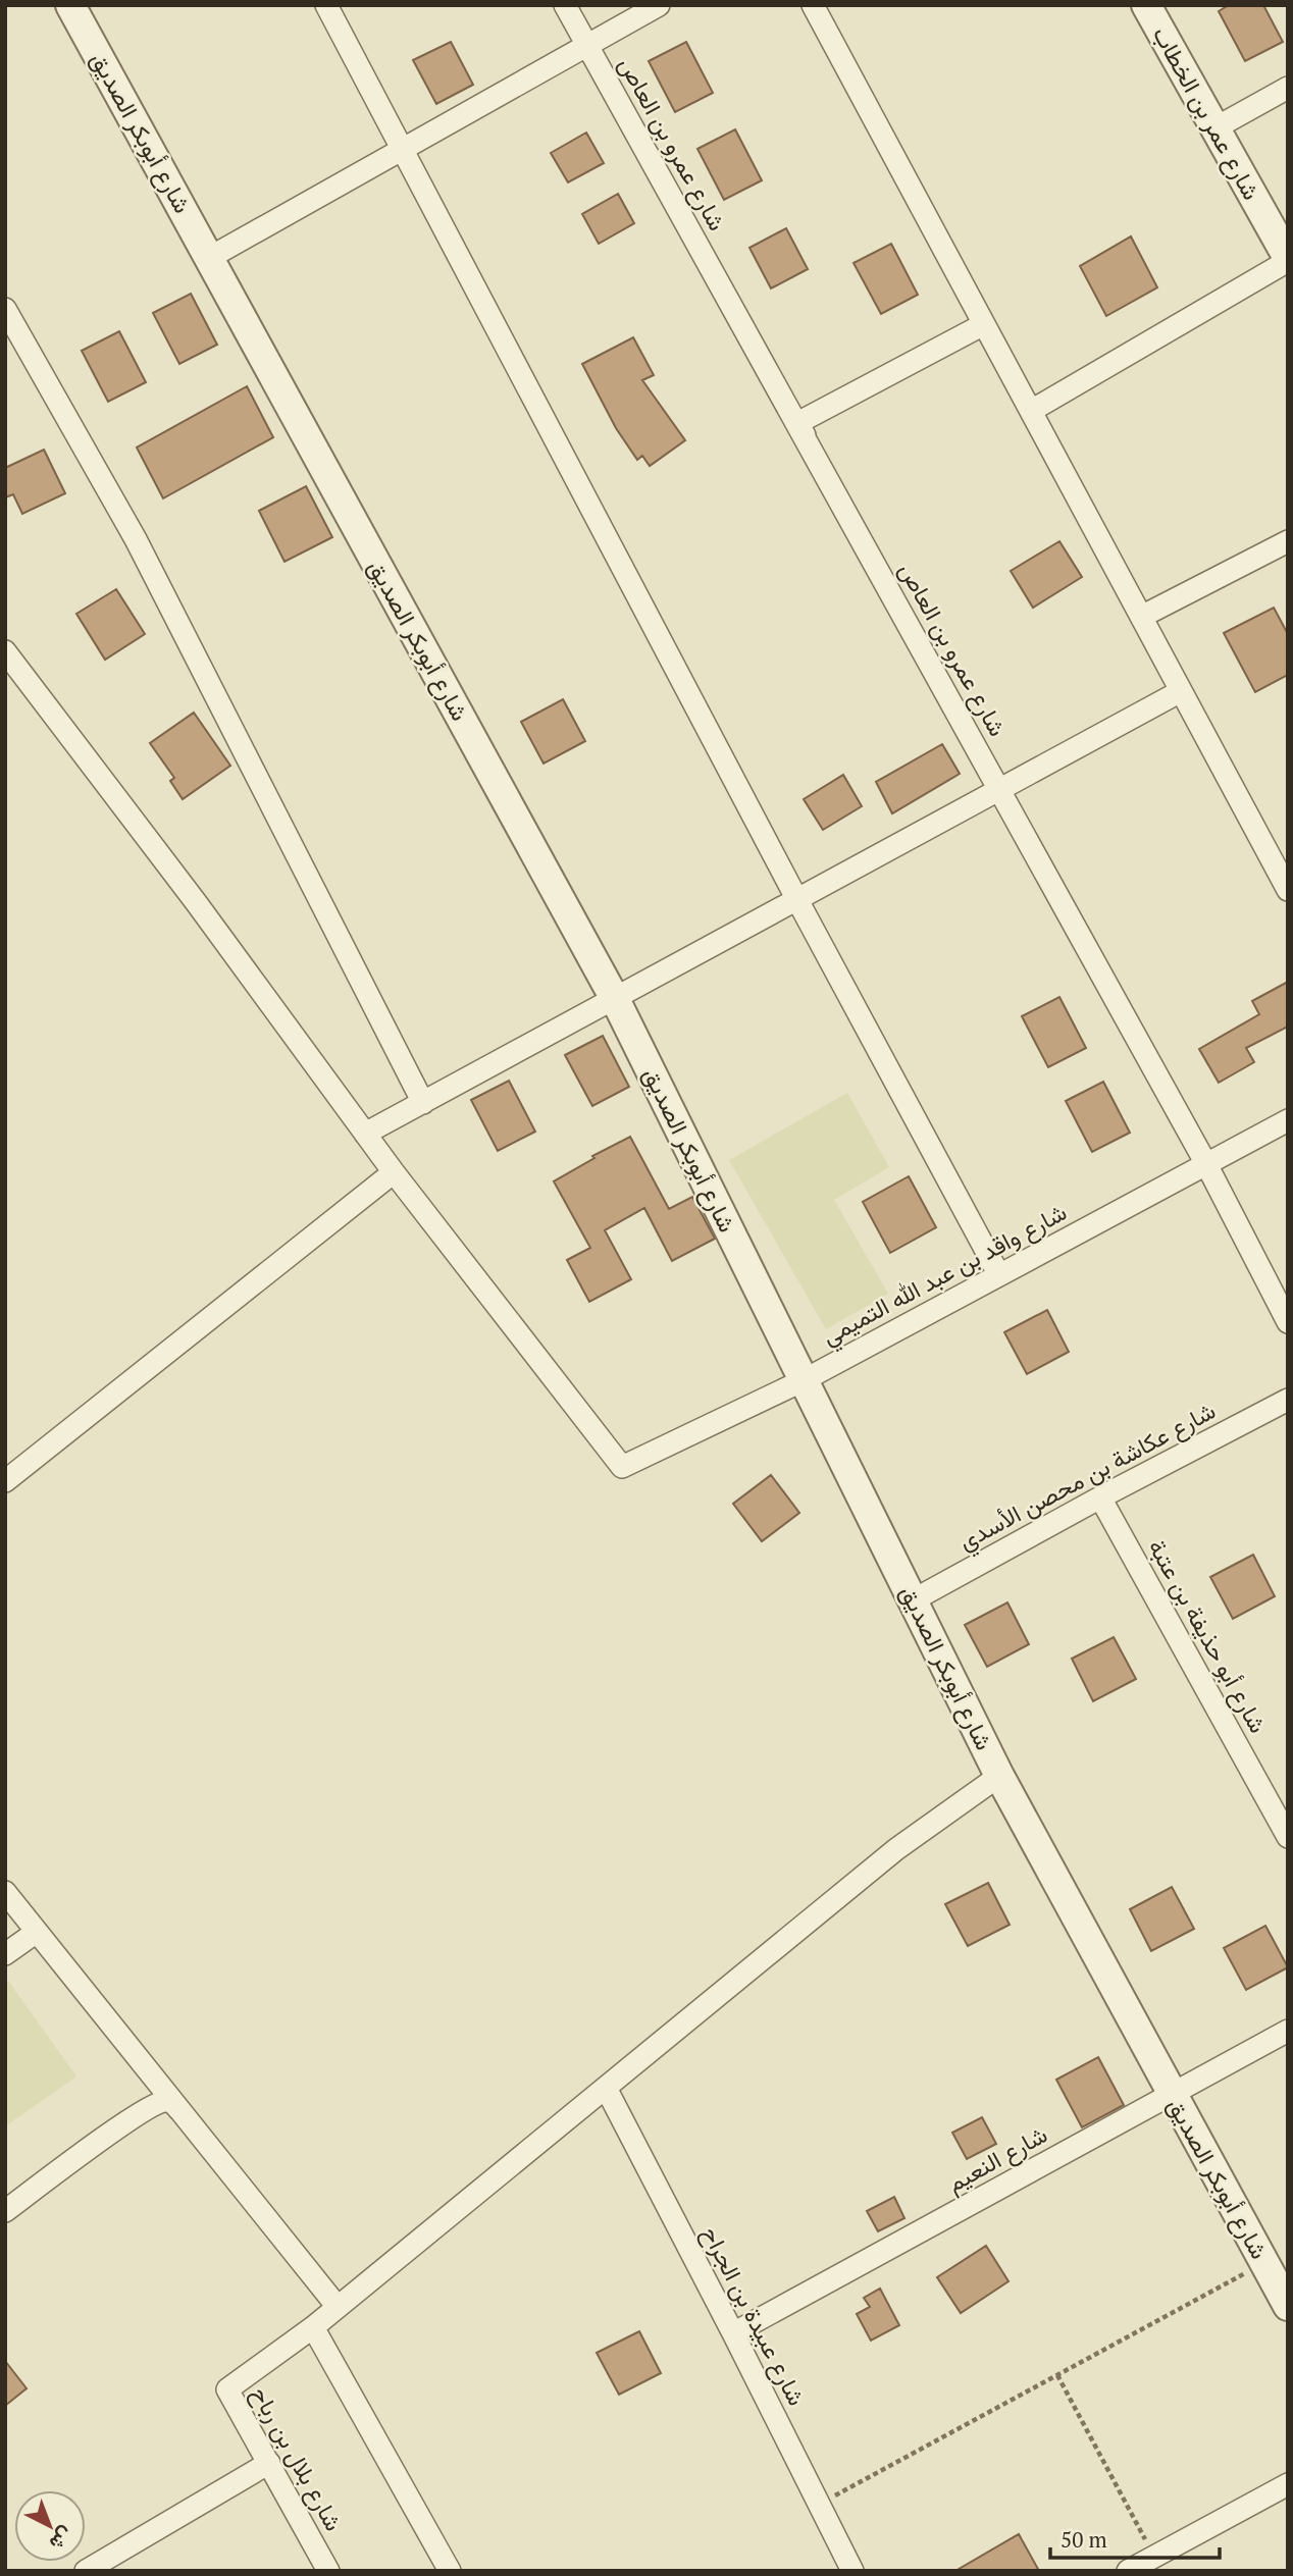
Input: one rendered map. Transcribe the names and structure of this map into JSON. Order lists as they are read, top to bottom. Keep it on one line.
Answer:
{"streets":{"street":["شارع عمر بن الخطاب","شارع أبوبكر الصديق","شارع عمرو بن العاص","شارع واقد بن عبد الله التميمي","شارع عكاشة بن محصن الأسدي","شارع أبو حذيفة بن عتبة","شارع النعيم","شارع عبيدة بن الجراح","شارع بلال بن رباح"]},"crossings":[["شارع أبوبكر الصديق","شارع واقد بن عبد الله التميمي"],["شارع أبوبكر الصديق","شارع عكاشة بن محصن الأسدي"],["شارع أبوبكر الصديق","شارع النعيم"],["شارع عمرو بن العاص","شارع واقد بن عبد الله التميمي"],["شارع عكاشة بن محصن الأسدي","شارع أبو حذيفة بن عتبة"],["شارع النعيم","شارع عبيدة بن الجراح"]],"scale_bar":"50 m","north":"bottom right"}
